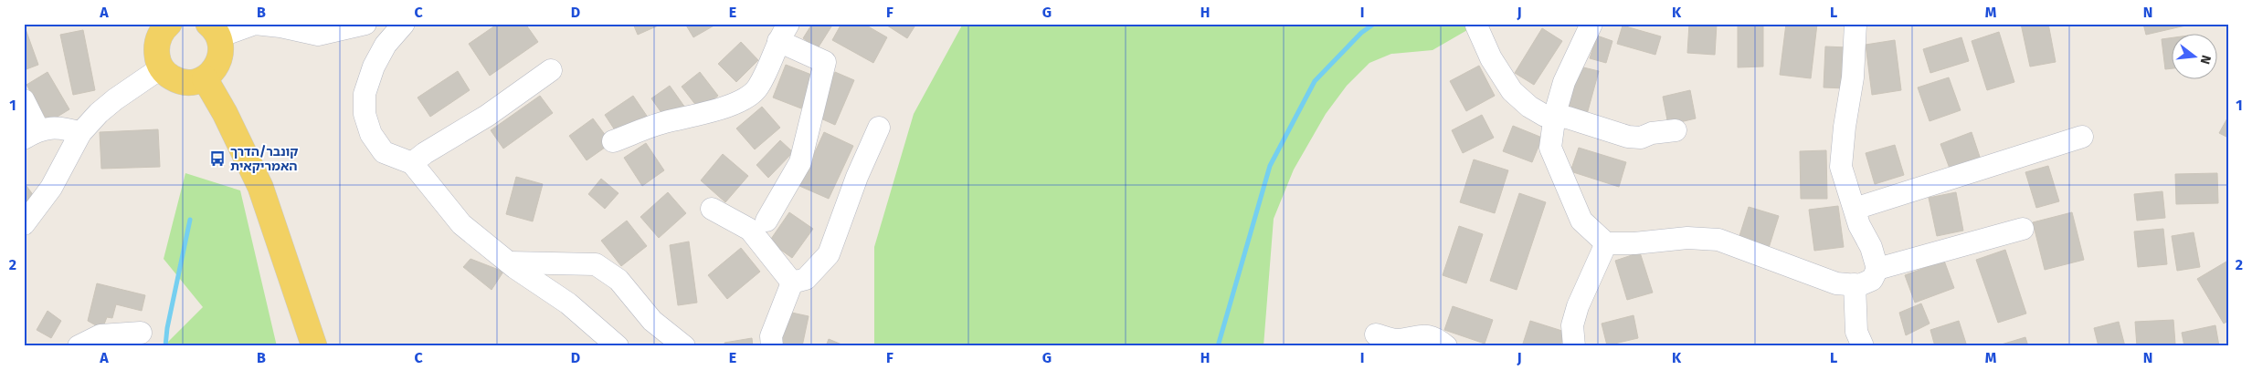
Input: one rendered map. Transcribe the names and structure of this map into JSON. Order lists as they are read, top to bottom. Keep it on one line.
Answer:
{"places":{"bus stop":["קונבר/הדרך האמריקאית"]},"north":"right","grid":{"columns":["A","B","C","D","E","F","G","H","I","J","K","L","M","N"],"rows":["1","2"]}}
